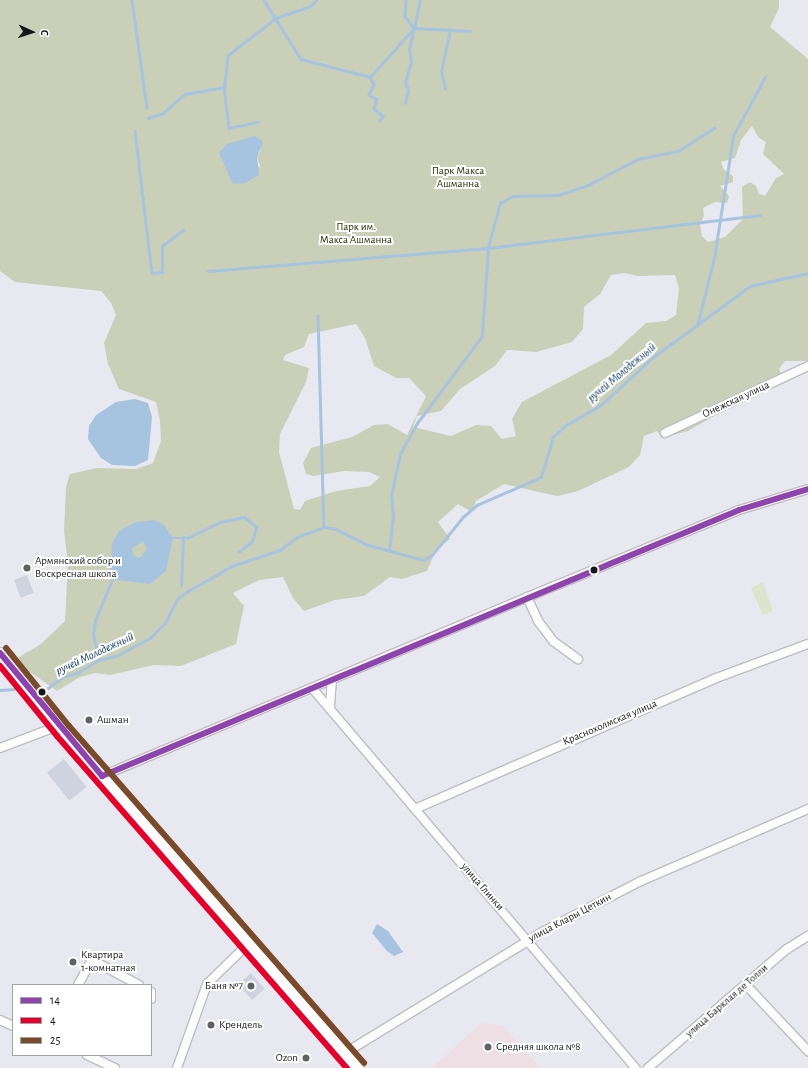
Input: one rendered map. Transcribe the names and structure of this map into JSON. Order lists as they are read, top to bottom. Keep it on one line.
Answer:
{"streets":{"street":["Онежская улица","Краснохолмская улица","улица Глинки","улица Клары Цеткин","улица Барклая де Толли"]},"crossings":[["Краснохолмская улица","улица Глинки"],["улица Глинки","улица Клары Цеткин"]],"water":["ручей Молодежный"],"parks":["Парк Макса Ашманна","Парк им. Макса Ашманна"],"places":["Армянский собор и Воскресная школа","Ашман","Квартира 1-комнатная","Баня №7","Крендель","Средняя школа №8","Ozon"],"lines":["transit line 14","transit line 25","transit line 4"],"legend":["14","4","25"],"north":"right"}
